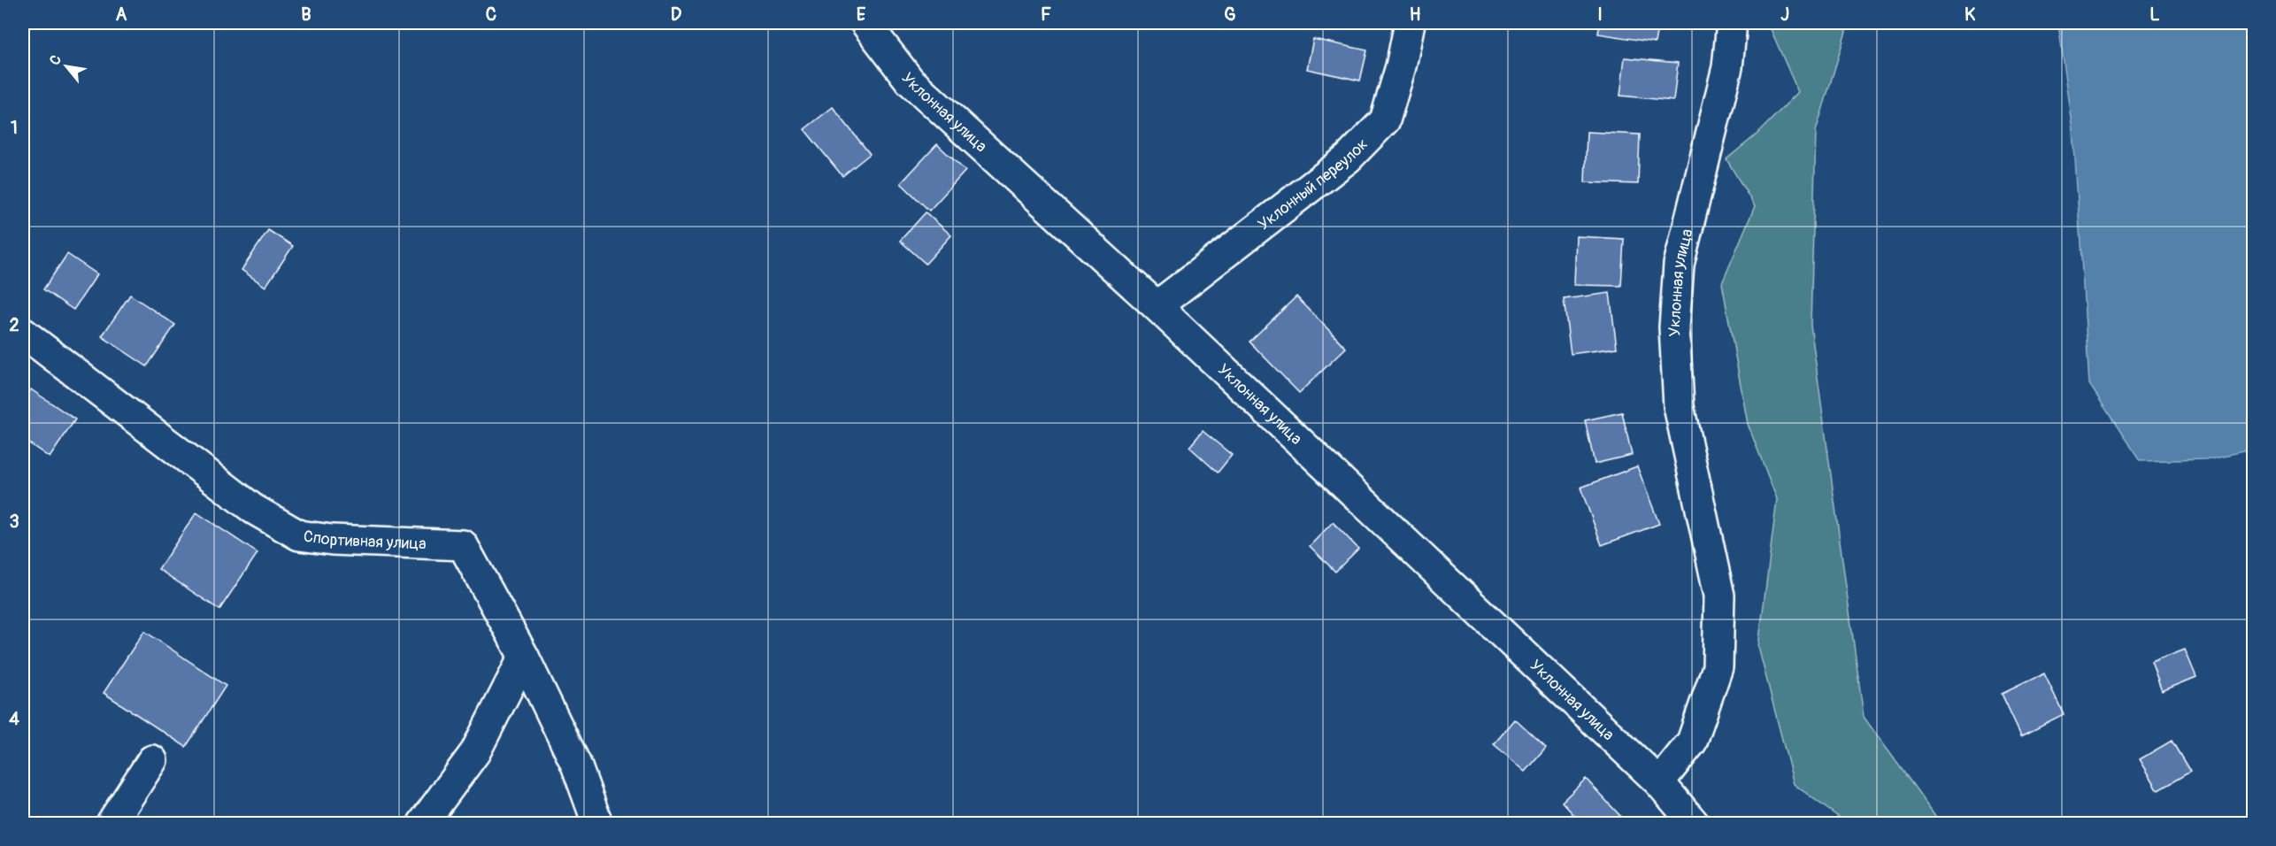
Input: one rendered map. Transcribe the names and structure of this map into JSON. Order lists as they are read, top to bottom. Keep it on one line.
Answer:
{"streets":{"street":["Уклонная улица","Уклонный переулок","Спортивная улица"]},"crossings":[["Уклонная улица","Уклонный переулок"]],"north":"top left","grid":{"columns":["A","B","C","D","E","F","G","H","I","J","K","L"],"rows":["1","2","3","4"]}}
